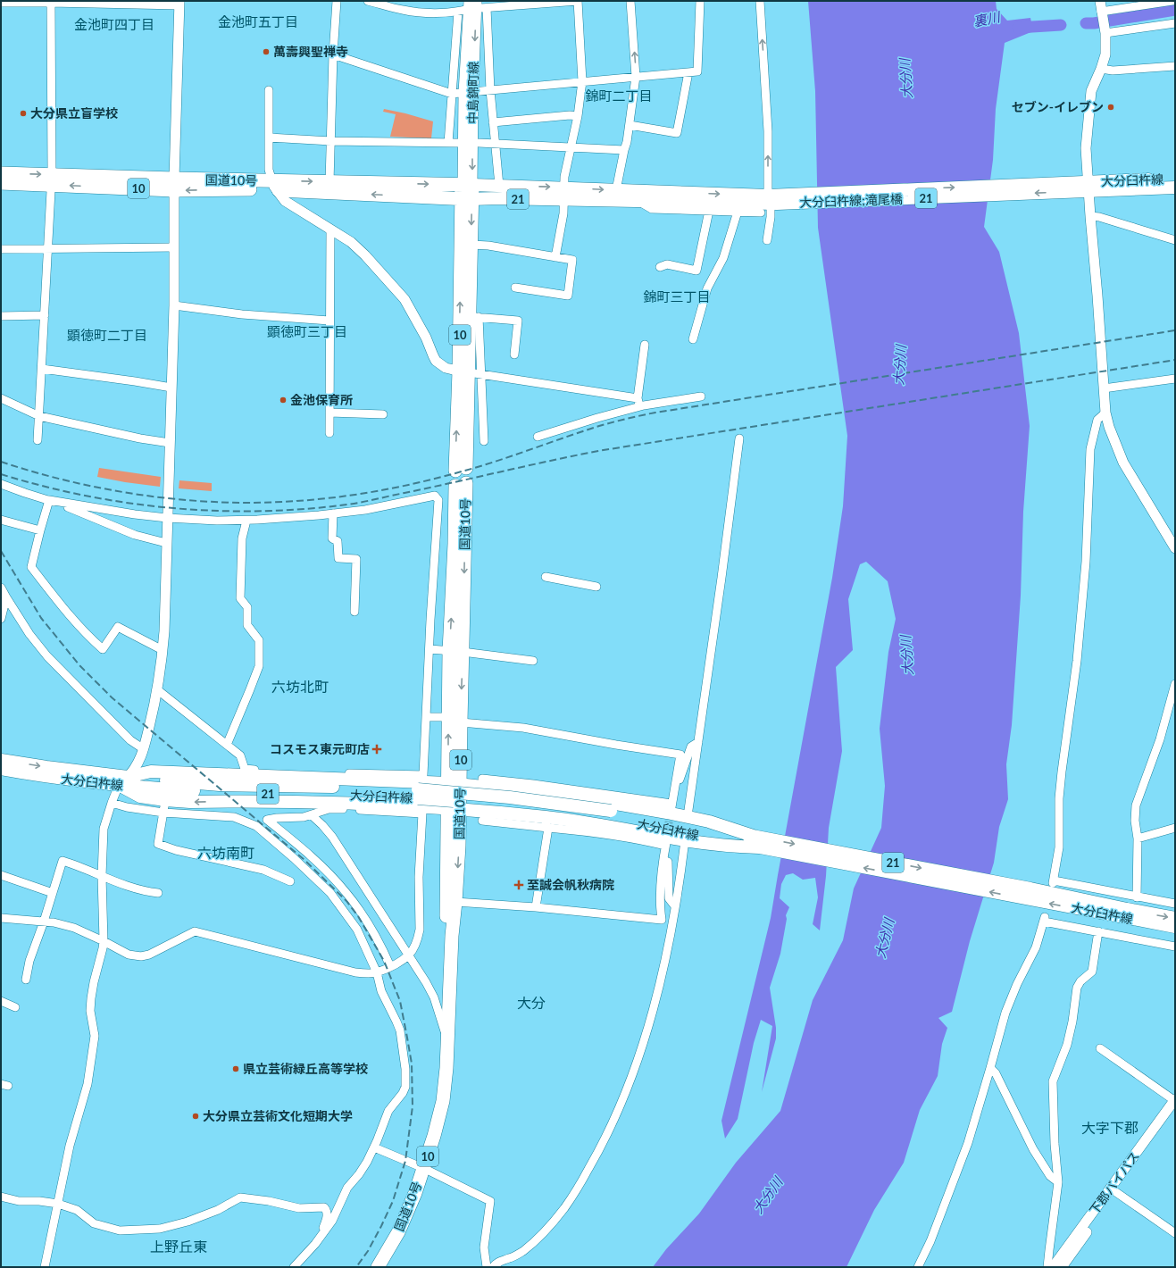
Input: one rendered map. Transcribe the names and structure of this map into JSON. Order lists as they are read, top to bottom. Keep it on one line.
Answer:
{"streets":{"highway":["国道10号","10"],"main road":["大分臼杵線","21","大分臼杵線;滝尾橋"],"street":["中島錦町線","下郡バイパス"]},"crossings":[["中島錦町線","国道10号"],["中島錦町線","10"],["中島錦町線","21"],["国道10号","10"],["国道10号","21"],["大分臼杵線","21"],["大分臼杵線","大分臼杵線;滝尾橋"],["10","21"],["21","大分臼杵線;滝尾橋"]],"districts":["金池町五丁目","金池町四丁目","錦町二丁目","錦町三丁目","顕徳町三丁目","顕徳町二丁目","六坊北町","六坊南町","大分","大字下郡","上野丘東"],"water":["裏川","大分川"],"places":{"other":["萬壽興聖禅寺","セブン-イレブン","大分県立盲学校","金池保育所","県立芸術緑丘高等学校","大分県立芸術文化短期大学"],"health":["コスモス東元町店","至誠会帆秋病院"]}}
